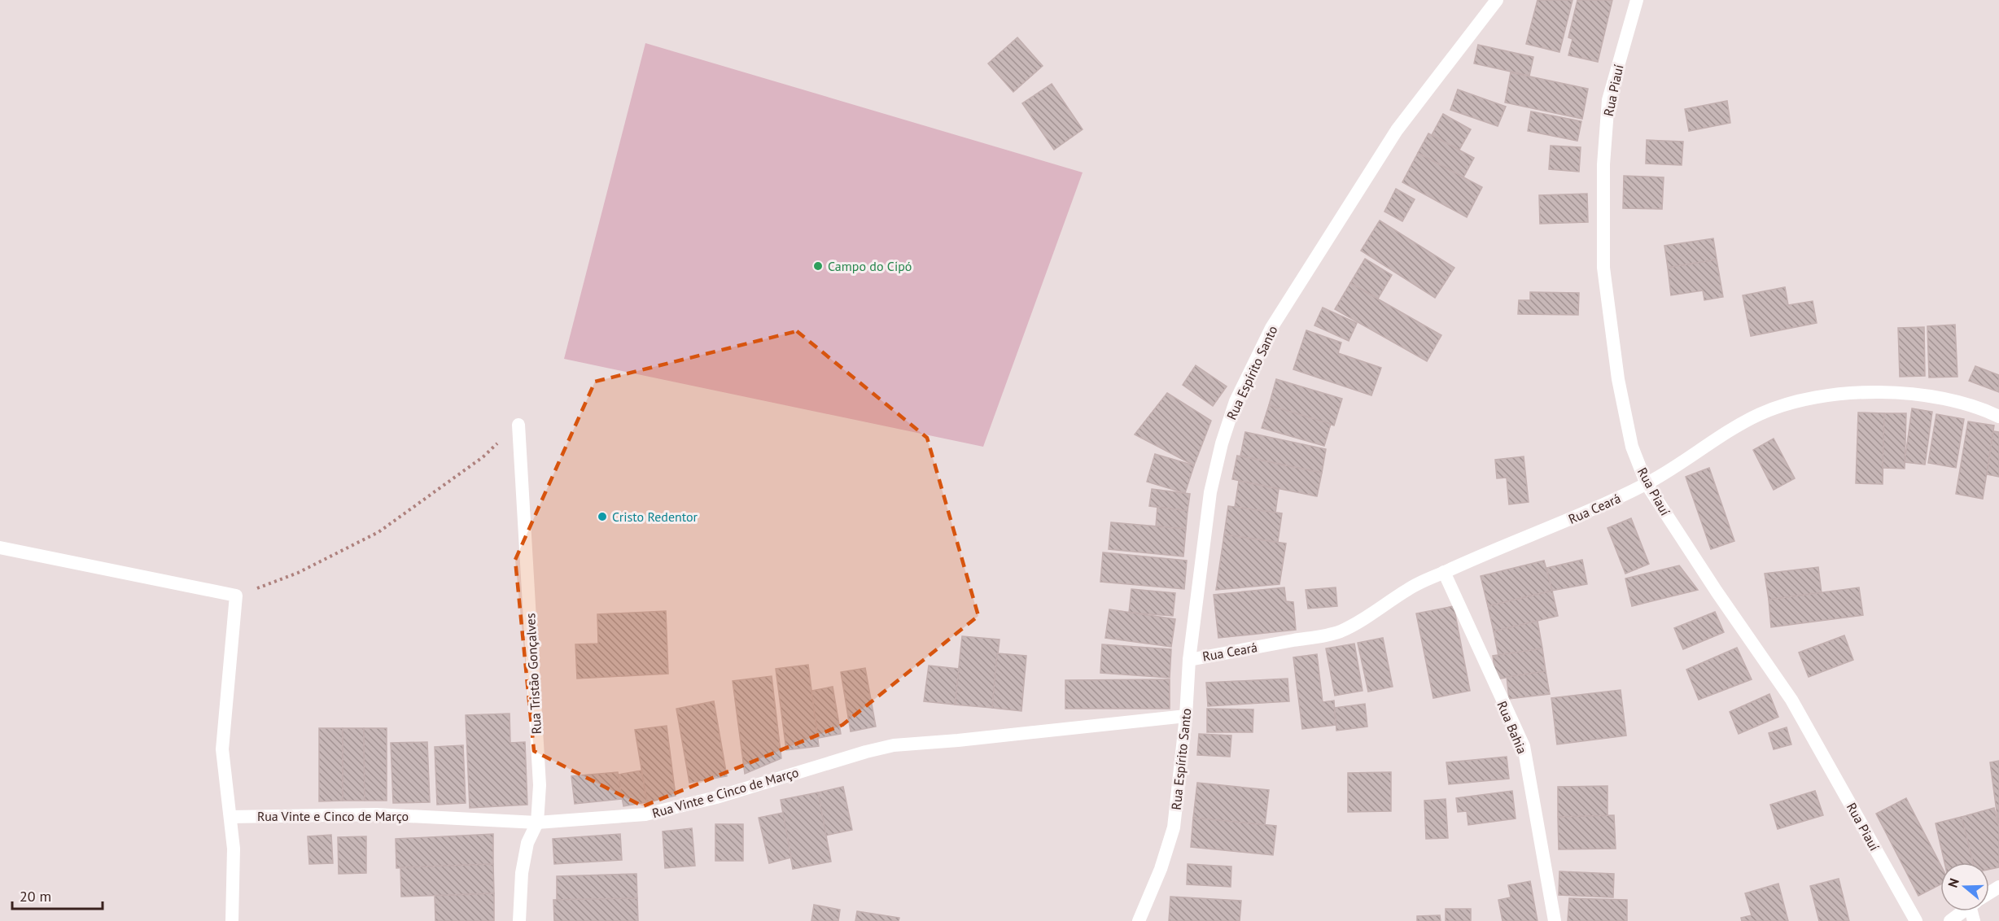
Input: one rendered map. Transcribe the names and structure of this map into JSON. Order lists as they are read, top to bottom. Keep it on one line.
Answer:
{"streets":{"street":["Rua Piauí","Rua Espírito Santo","Rua Ceará","Rua Tristão Gonçalves","Rua Bahia","Rua Vinte e Cinco de Março"]},"crossings":[["Rua Piauí","Rua Ceará"],["Rua Espírito Santo","Rua Ceará"],["Rua Espírito Santo","Rua Vinte e Cinco de Março"],["Rua Ceará","Rua Bahia"],["Rua Tristão Gonçalves","Rua Vinte e Cinco de Março"]],"places":["Campo do Cipó","Cristo Redentor"],"scale_bar":"20 m","north":"left"}
